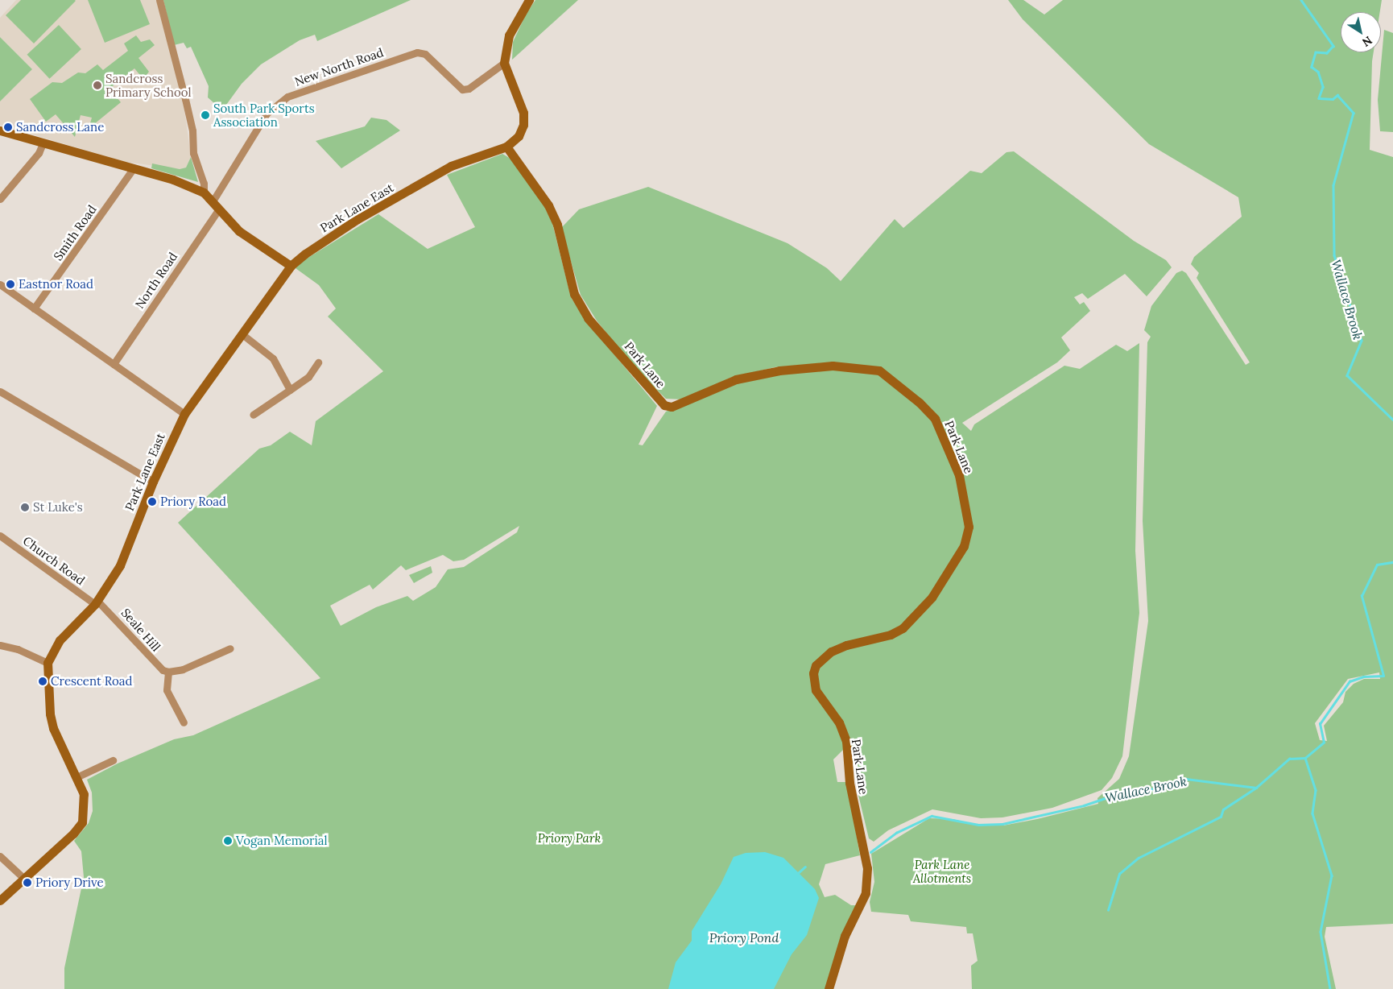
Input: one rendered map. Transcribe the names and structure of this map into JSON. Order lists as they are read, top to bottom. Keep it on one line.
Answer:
{"streets":{"street":["New North Road","Park Lane East","Smith Road","North Road","Park Lane","Church Road","Seale Hill"]},"crossings":[["Park Lane East","Park Lane"],["Park Lane East","Church Road"],["Park Lane East","Seale Hill"],["Church Road","Seale Hill"]],"water":["Wallace Brook","Priory Pond"],"parks":["Priory Park","Park Lane Allotments"],"places":["Sandcross Primary School","South Park Sports Association","Sandcross Lane","Eastnor Road","Priory Road","St Luke's","Crescent Road","Vogan Memorial","Priory Drive"],"north":"bottom right"}
